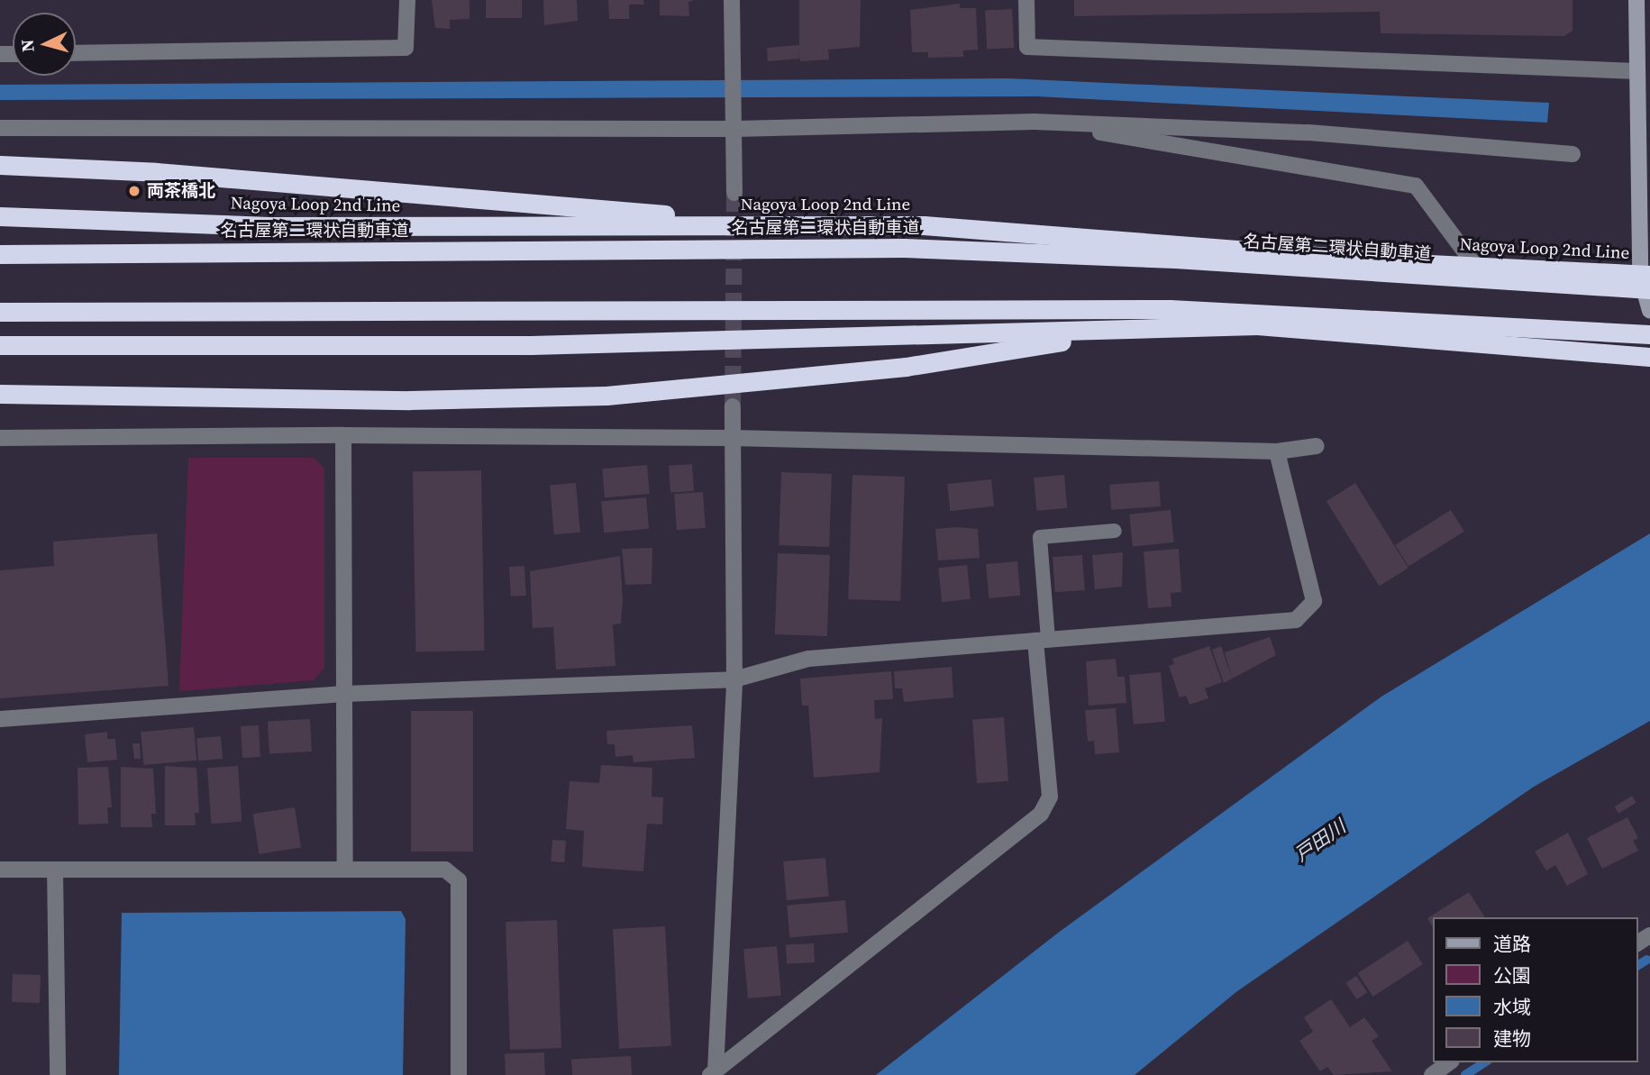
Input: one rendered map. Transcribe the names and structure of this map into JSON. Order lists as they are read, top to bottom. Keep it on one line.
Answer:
{"streets":{"highway":["Nagoya Loop 2nd Line","名古屋第二環状自動車道"]},"crossings":[["Nagoya Loop 2nd Line","名古屋第二環状自動車道"]],"water":["戸田川"],"places":["両茶橋北"],"legend":["道路","公園","水域","建物"],"north":"left"}
